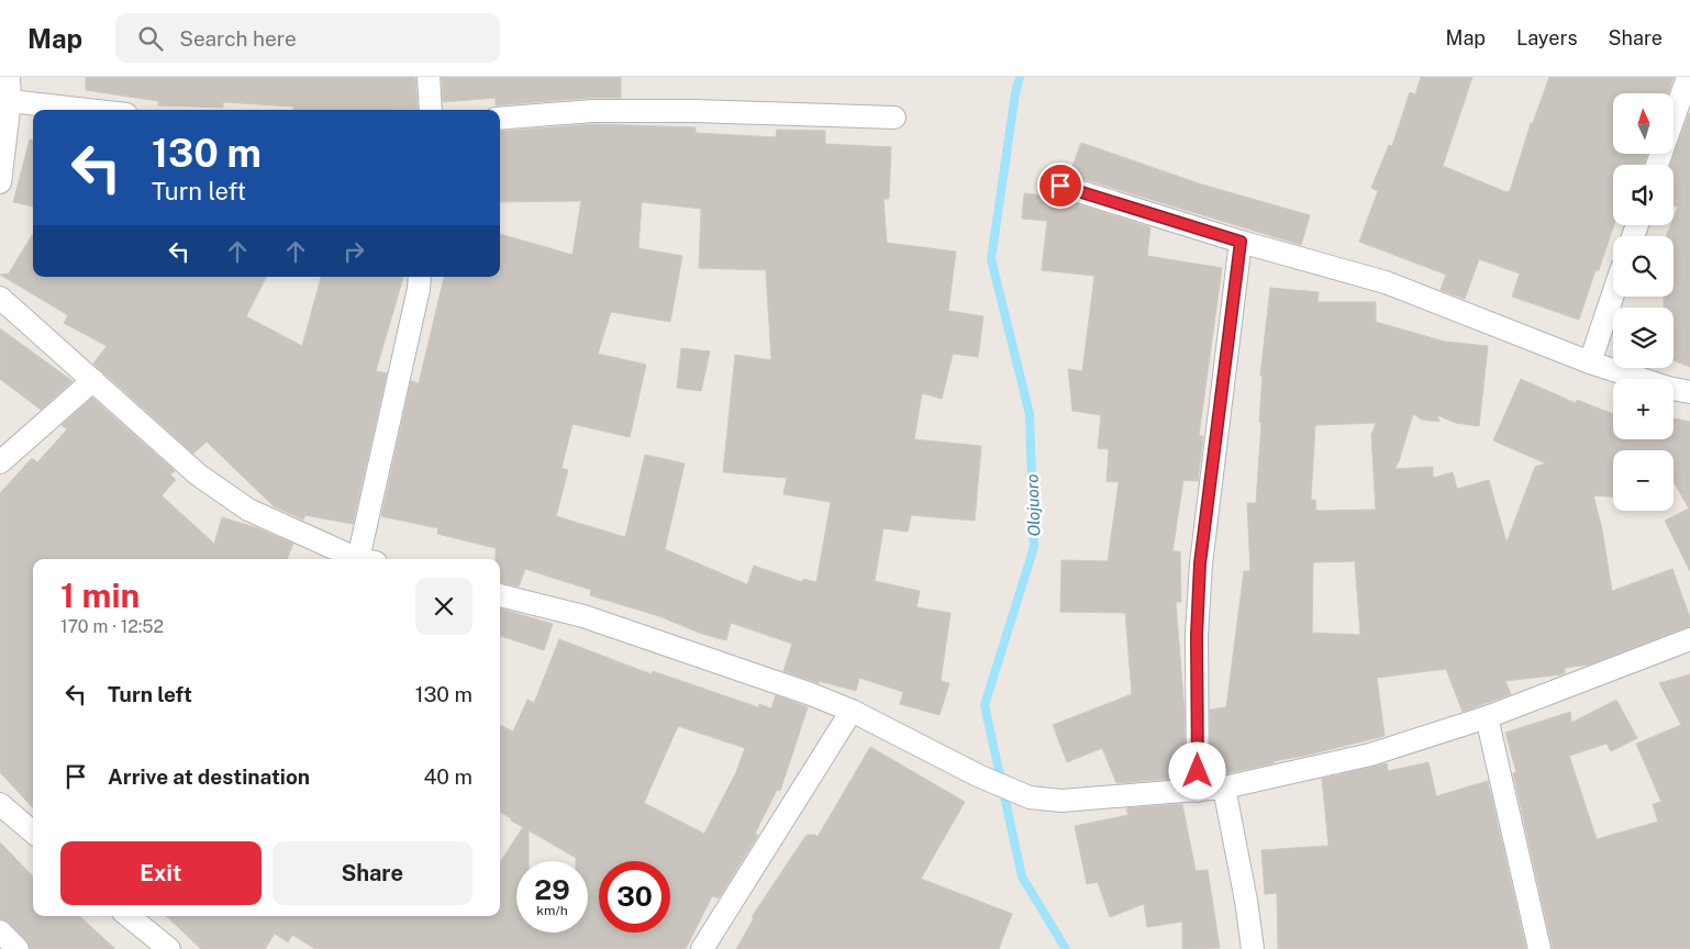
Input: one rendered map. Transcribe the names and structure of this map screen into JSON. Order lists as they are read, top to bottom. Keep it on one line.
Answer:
{"water":["Olojuoro"],"north":"top","page":{"header":"Map","search":"Search here","nav":["Map","Layers","Share"],"map_buttons":["+","−"],"turn":["130 m","Turn left"],"heading":["1 min","170 m · 12:52"],"list":[{"name":"Turn left","value":"130 m"},{"name":"Arrive at destination","value":"40 m"}],"buttons":["Exit","Share"],"speed":"29 km/h","limit":"30"}}
